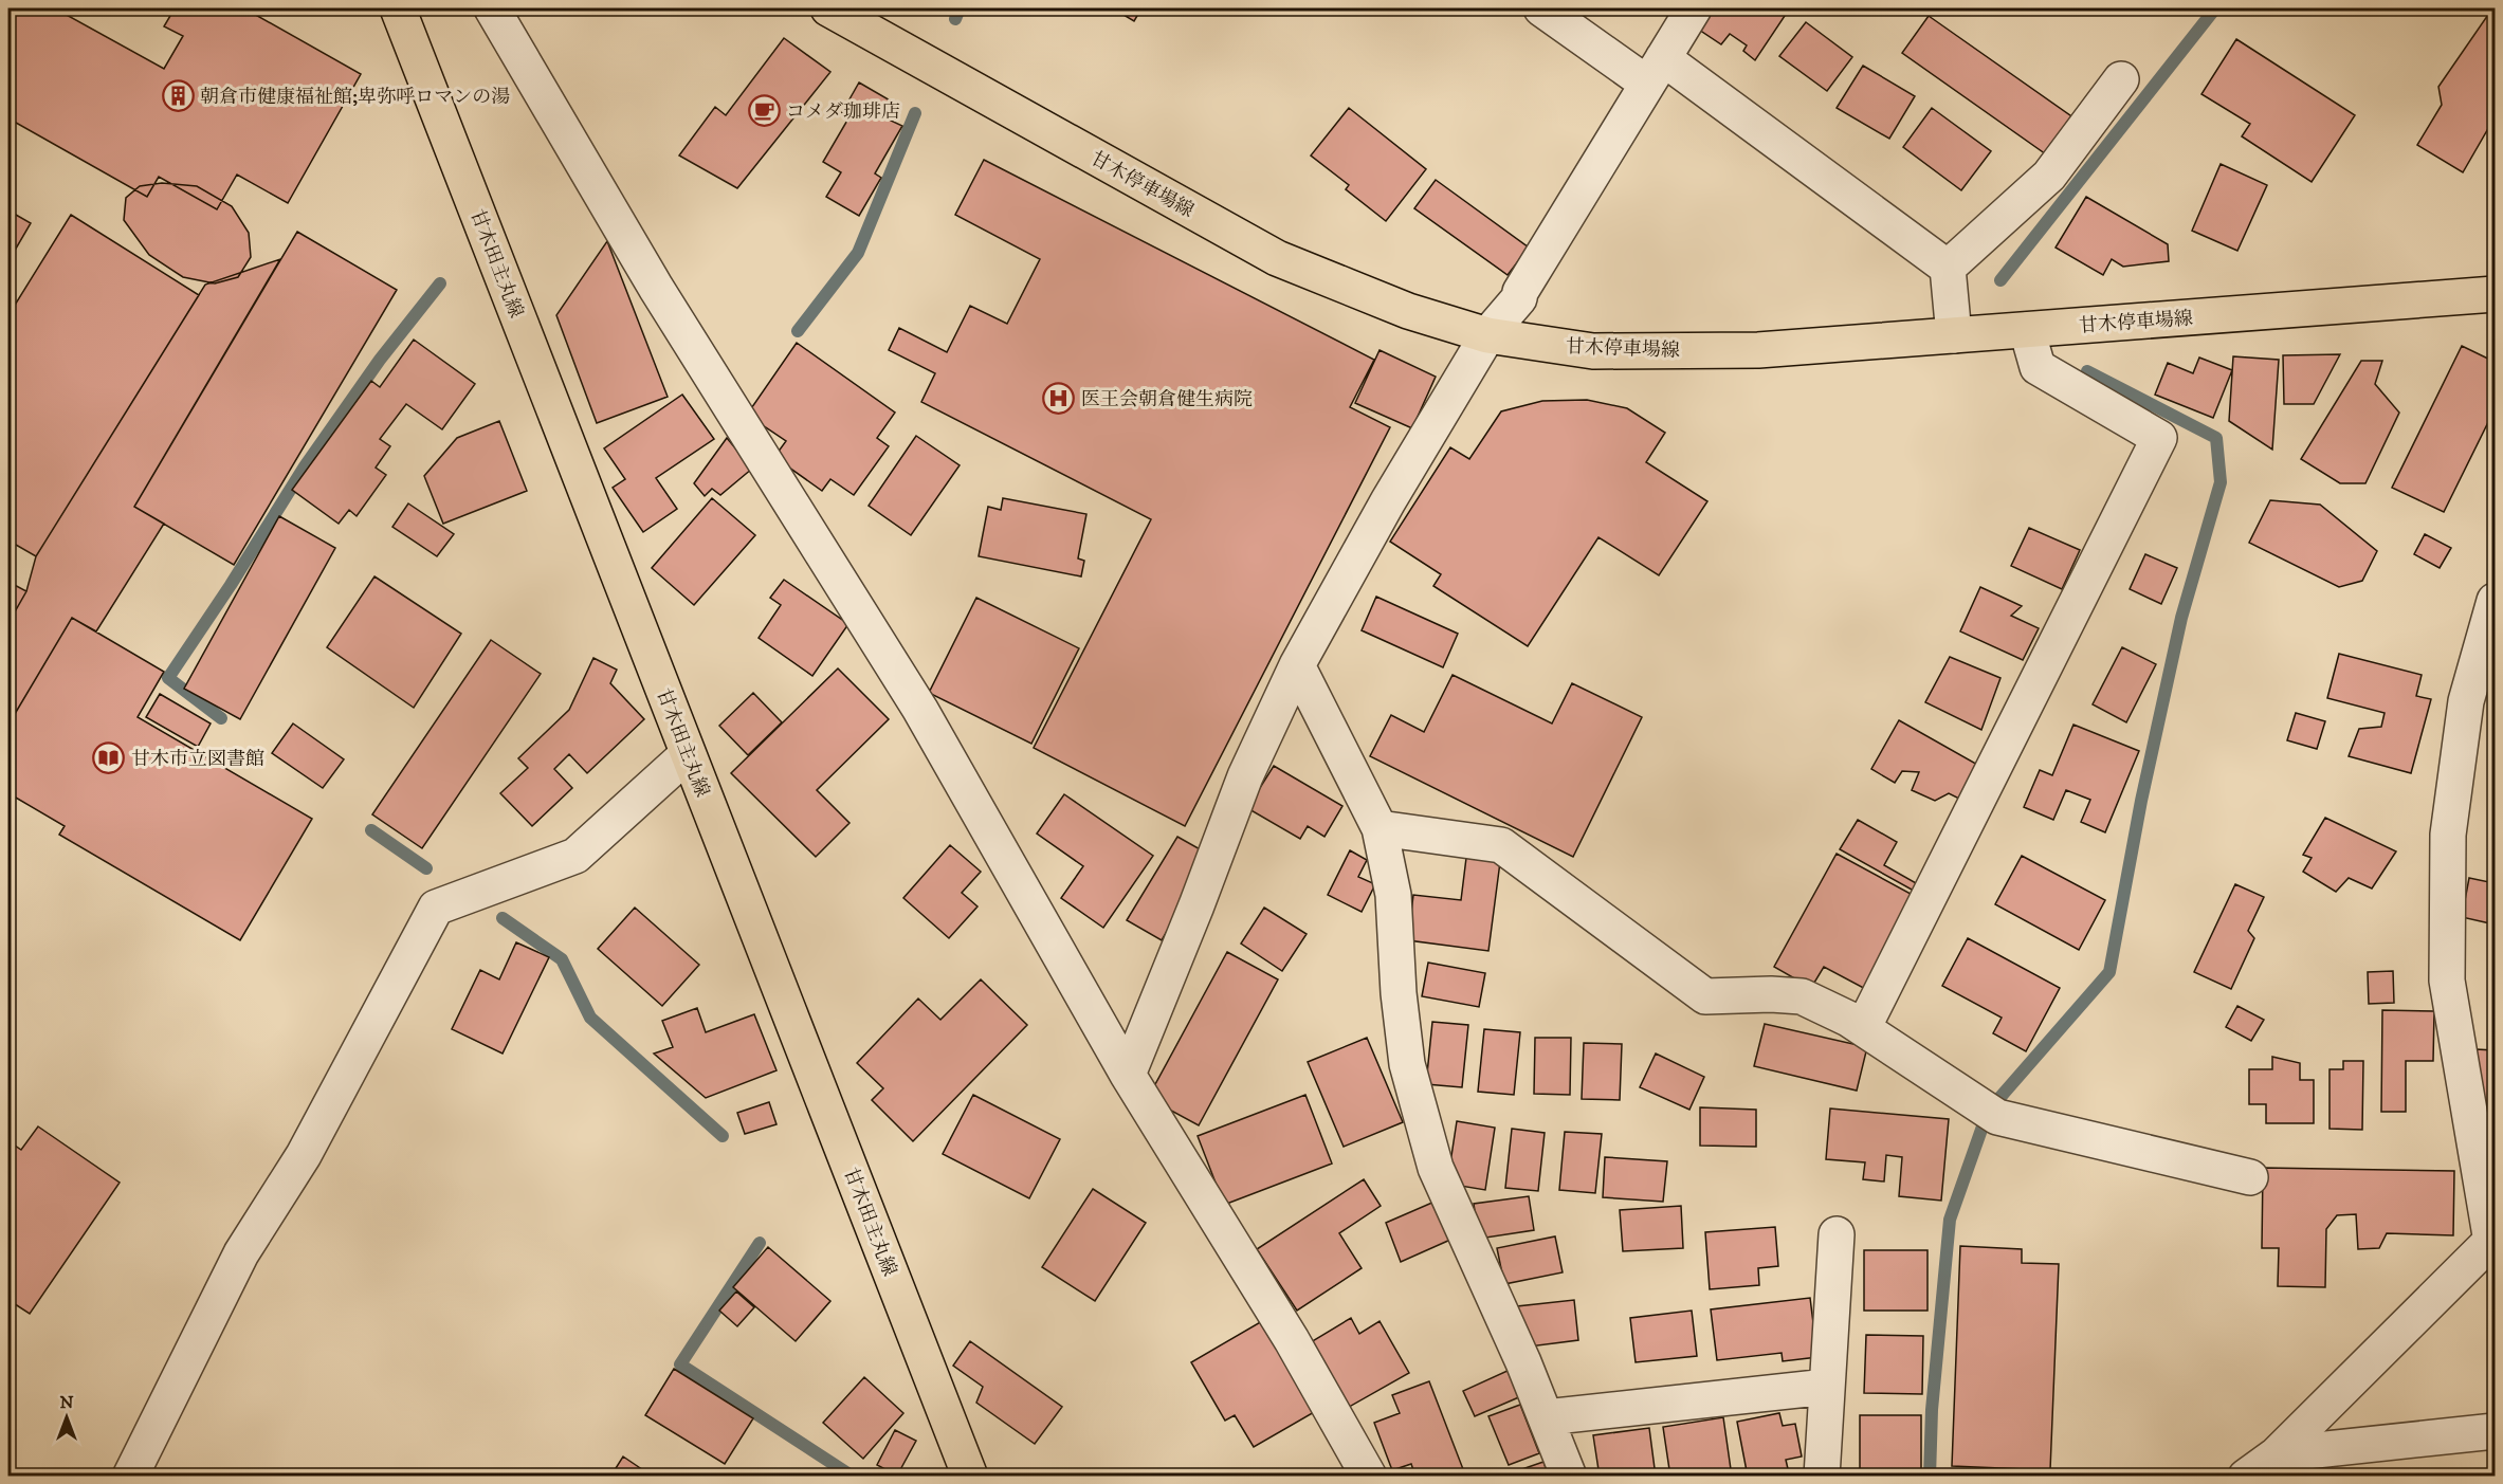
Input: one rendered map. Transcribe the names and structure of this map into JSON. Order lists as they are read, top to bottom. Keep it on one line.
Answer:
{"streets":{"main road":["甘木停車場線","甘木田主丸線"]},"places":{"building":["朝倉市健康福祉館;卑弥呼ロマンの湯"],"cafe":["コメダ珈琲店"],"hospital":["医王会朝倉健生病院"],"library":["甘木市立図書館"]},"north":"top"}
